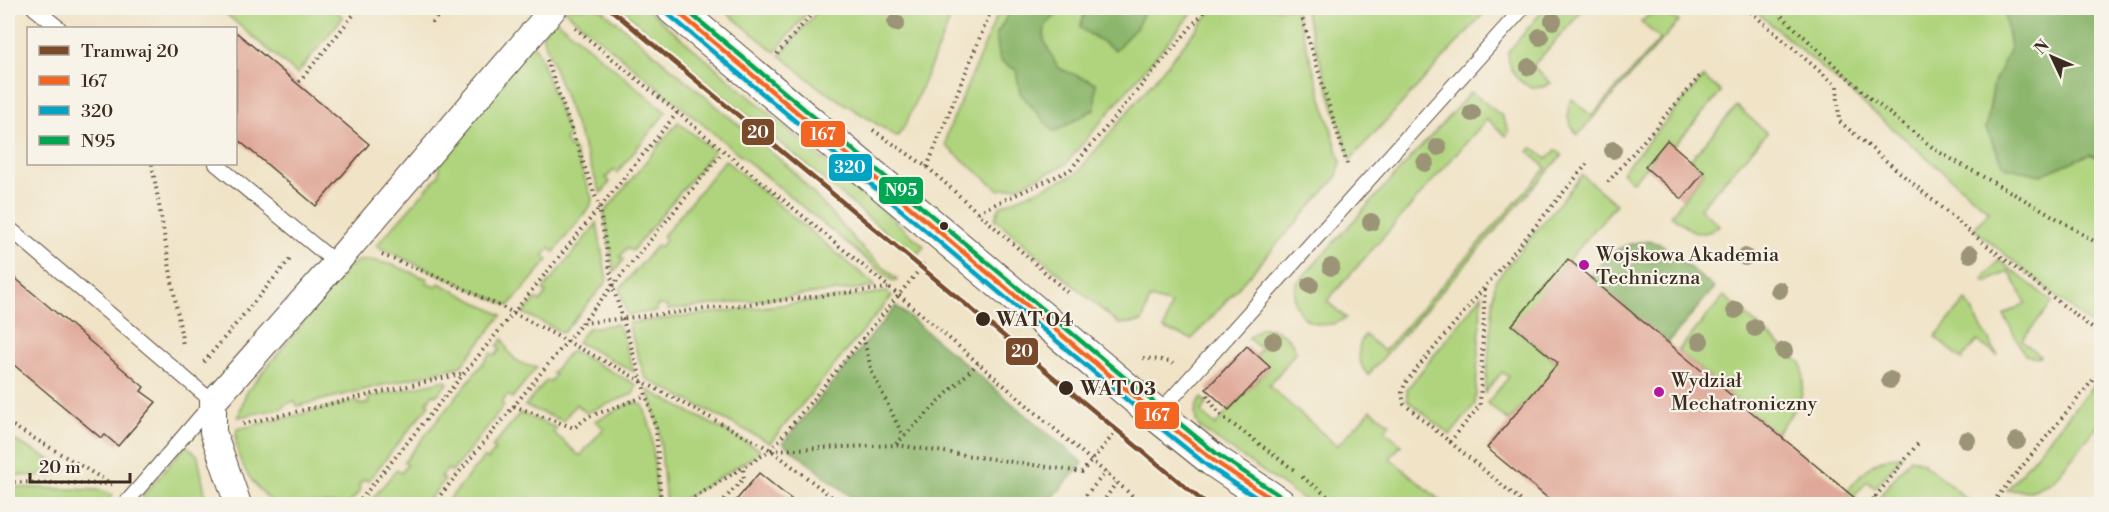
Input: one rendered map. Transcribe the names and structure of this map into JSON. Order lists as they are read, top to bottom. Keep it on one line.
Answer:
{"places":["Wojskowa Akademia Techniczna","WAT 04","WAT 03","Wydział Mechatroniczny"],"lines":["tram line 20","transit line 167","transit line N95","transit line 320"],"legend":["Tramwaj 20","167","320","N95"],"scale_bar":"20 m","north":"top left"}
